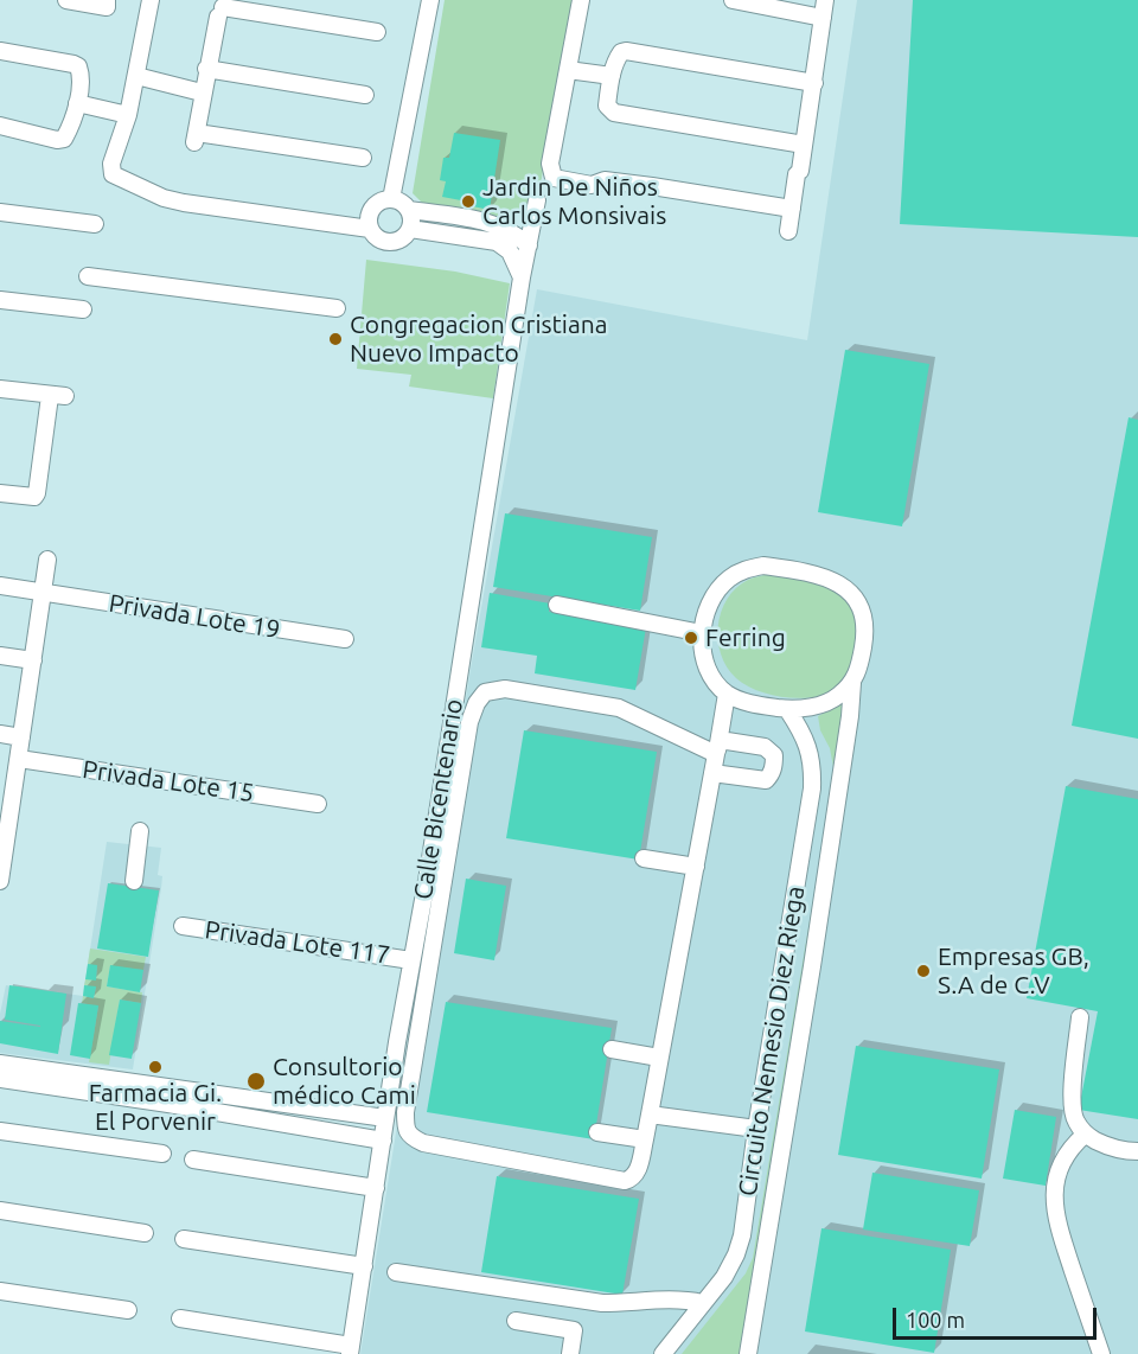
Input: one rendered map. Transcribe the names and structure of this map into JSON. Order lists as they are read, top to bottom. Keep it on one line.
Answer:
{"streets":{"street":["Privada Lote 19","Privada Lote 15","Calle Bicentenario","Privada Lote 117","Circuito Nemesio Diez Riega"]},"crossings":[["Calle Bicentenario","Privada Lote 117"]],"places":["Jardin De Niños Carlos Monsivais","Congregacion Cristiana Nuevo Impacto","Ferring","Empresas GB, S.A de C.V","Farmacia Gi. El Porvenir","Consultorio médico Cami"],"scale_bar":"100 m"}
